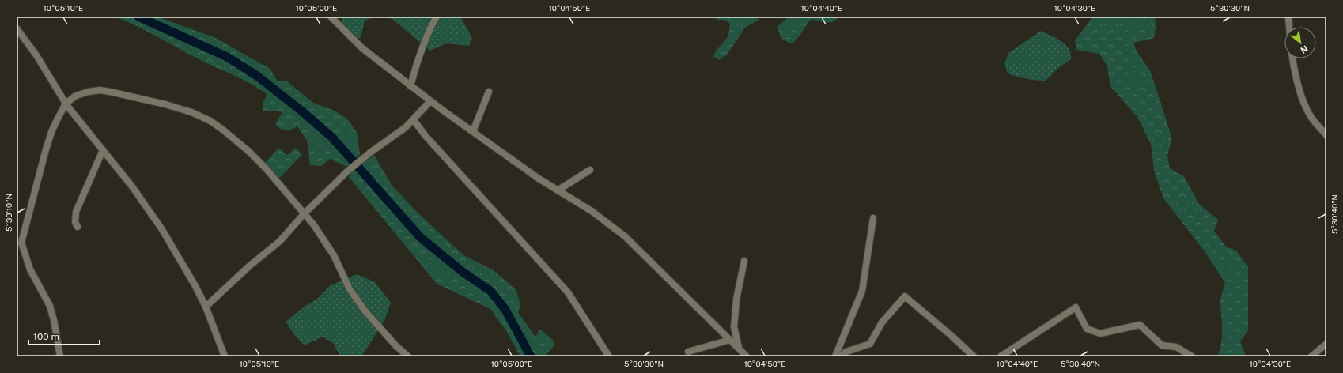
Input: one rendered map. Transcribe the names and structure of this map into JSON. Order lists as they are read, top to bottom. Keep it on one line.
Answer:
{"scale_bar":"100 m","north":"bottom right","coordinates":["10°05'10\"E","10°05'00\"E","10°04'50\"E","10°04'40\"E","10°04'30\"E","5°30'30\"N","5°30'10\"N","5°30'40\"N"]}
